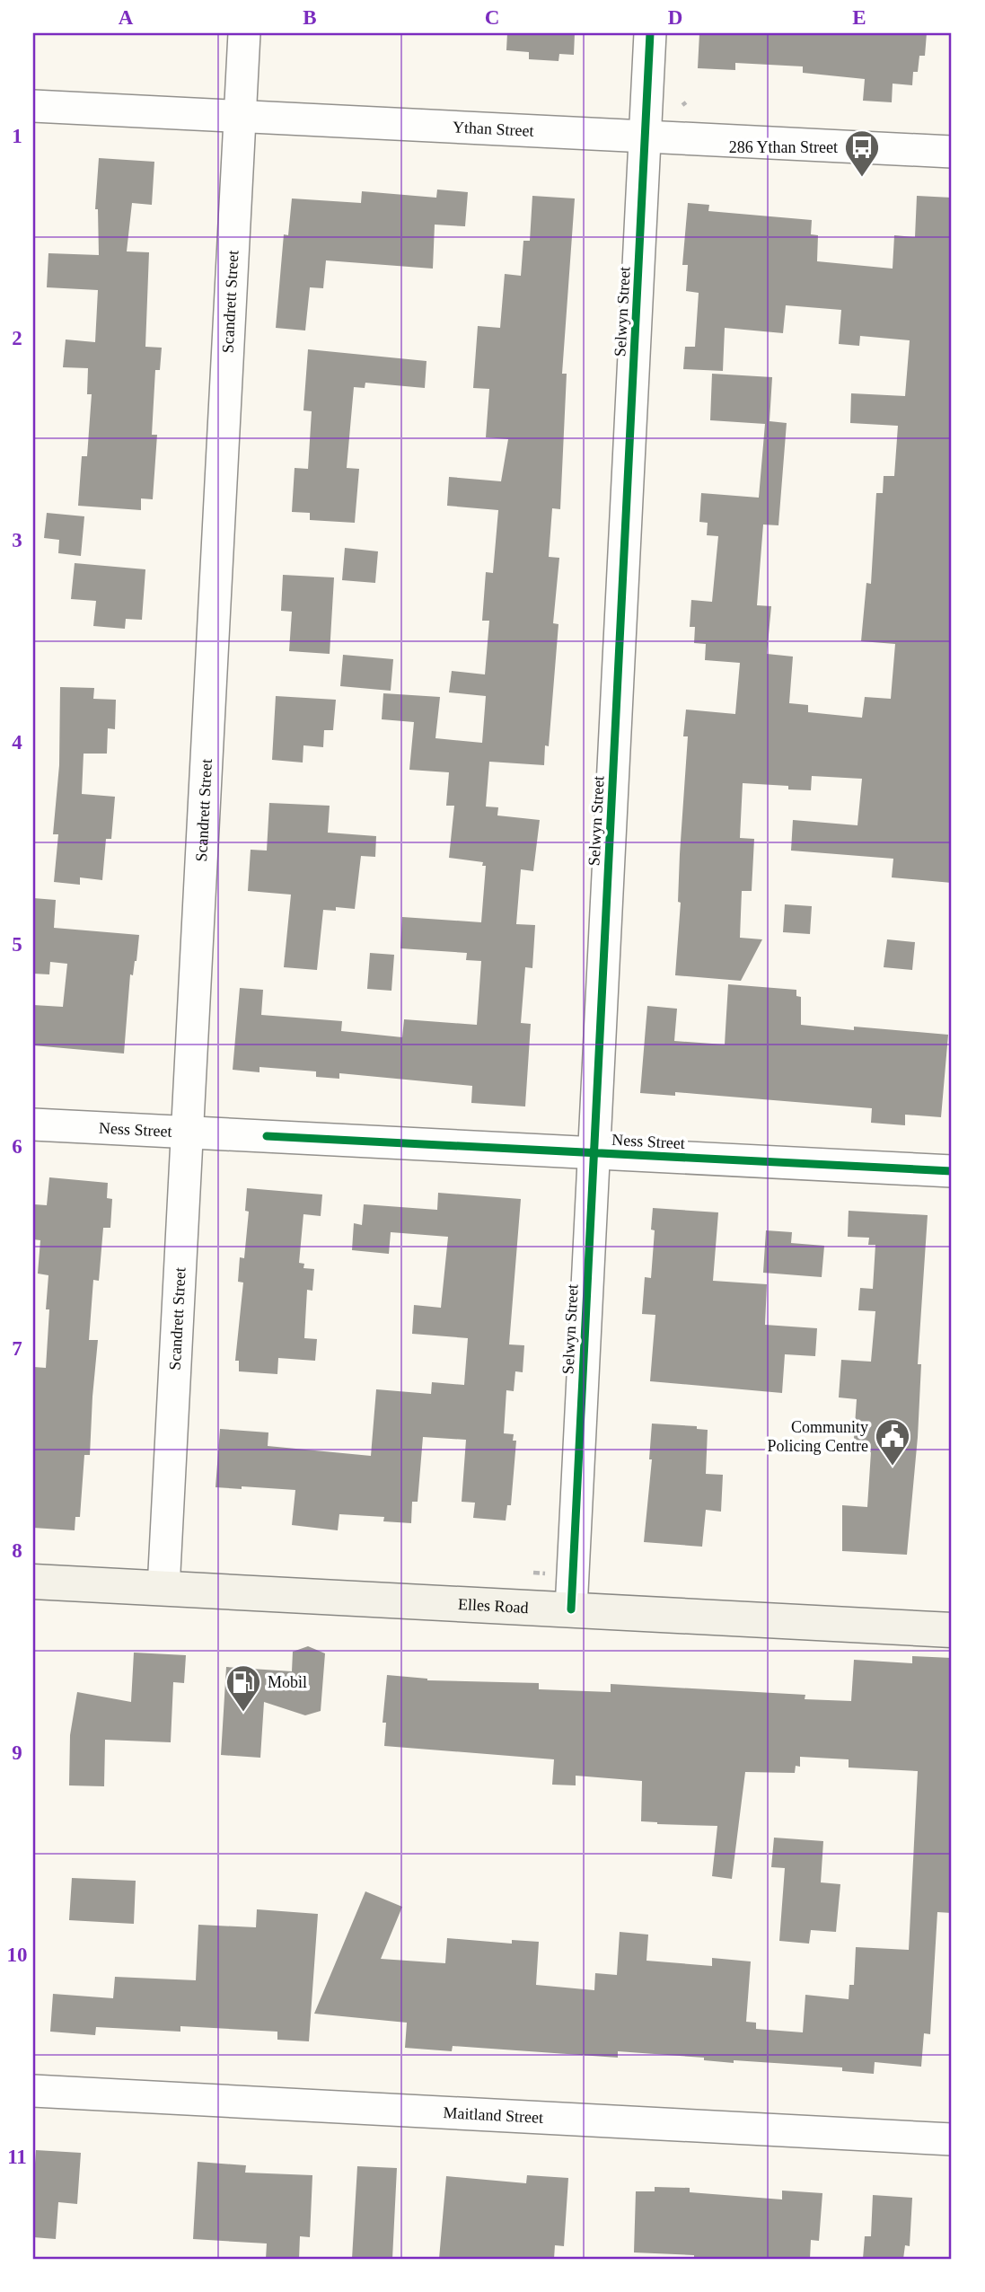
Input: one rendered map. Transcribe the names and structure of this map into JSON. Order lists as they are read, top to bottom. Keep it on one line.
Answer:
{"streets":{"main road":["Elles Road"],"street":["Ythan Street","Scandrett Street","Selwyn Street","Ness Street","Maitland Street"]},"crossings":[["Ythan Street","Scandrett Street"],["Ythan Street","Selwyn Street"],["Scandrett Street","Ness Street"],["Scandrett Street","Elles Road"],["Selwyn Street","Ness Street"],["Selwyn Street","Elles Road"]],"places":{"bus stop":["286 Ythan Street"],"public building":["Community Policing Centre"],"fuel station":["Mobil"]},"grid":{"columns":["A","B","C","D","E"],"rows":["1","2","3","4","5","6","7","8","9","10","11"]}}
